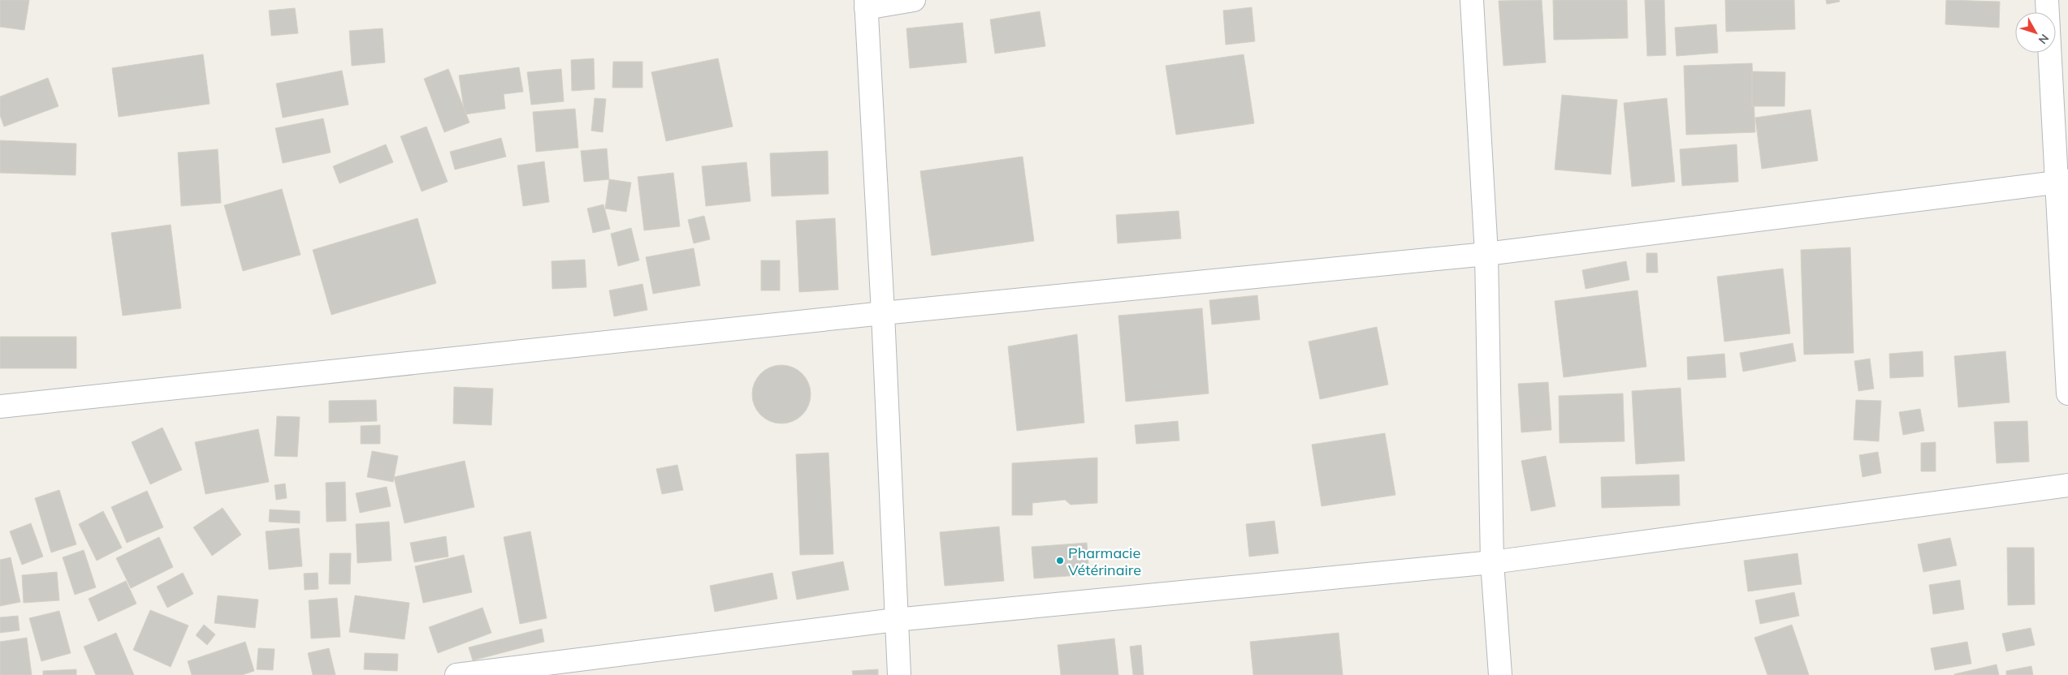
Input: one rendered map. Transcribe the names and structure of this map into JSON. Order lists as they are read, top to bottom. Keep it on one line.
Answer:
{"places":["Pharmacie Vétérinaire"],"north":"bottom right"}
